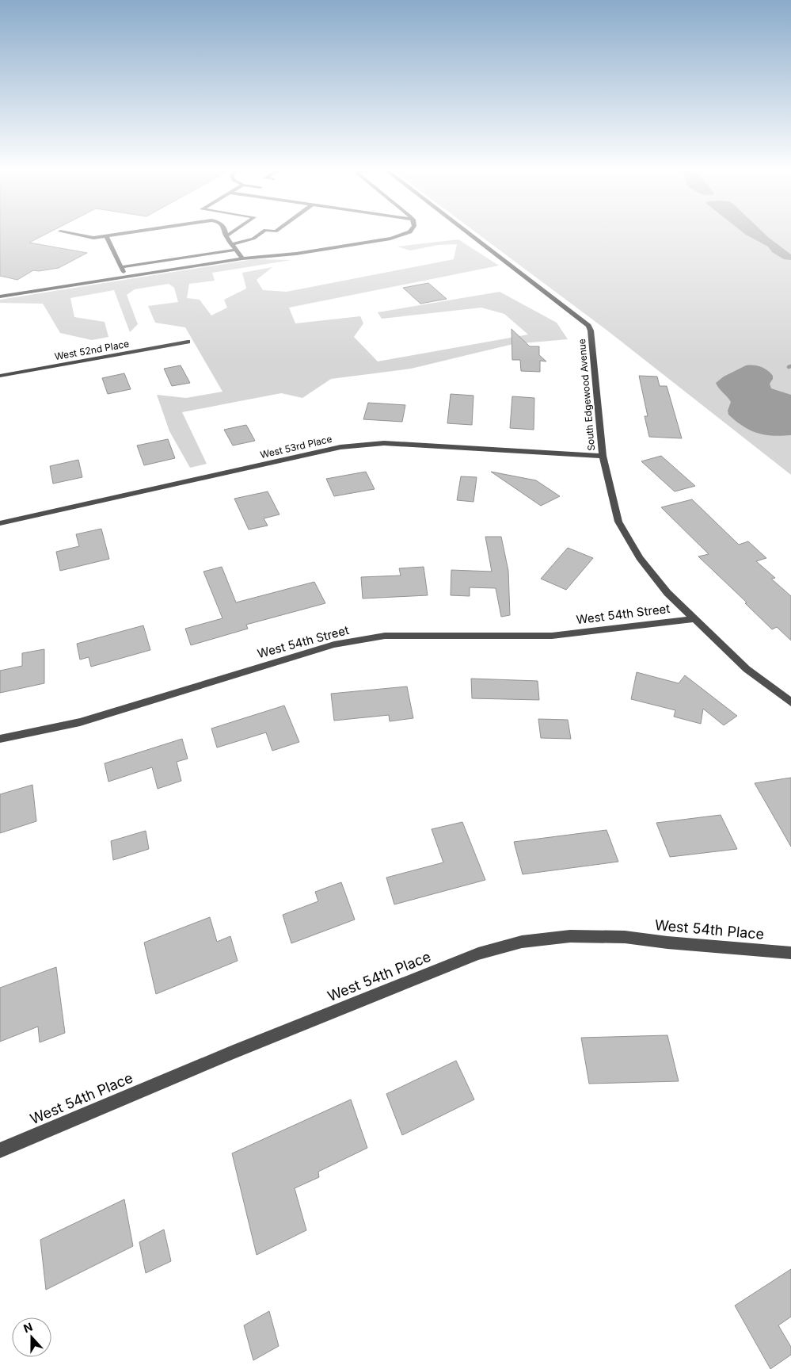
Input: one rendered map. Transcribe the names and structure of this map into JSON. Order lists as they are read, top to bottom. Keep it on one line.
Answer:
{"streets":{"street":["West 52nd Place","South Edgewood Avenue","West 53rd Place","West 54th Street","West 54th Place"]},"crossings":[["South Edgewood Avenue","West 53rd Place"],["South Edgewood Avenue","West 54th Street"]],"north":"top"}
